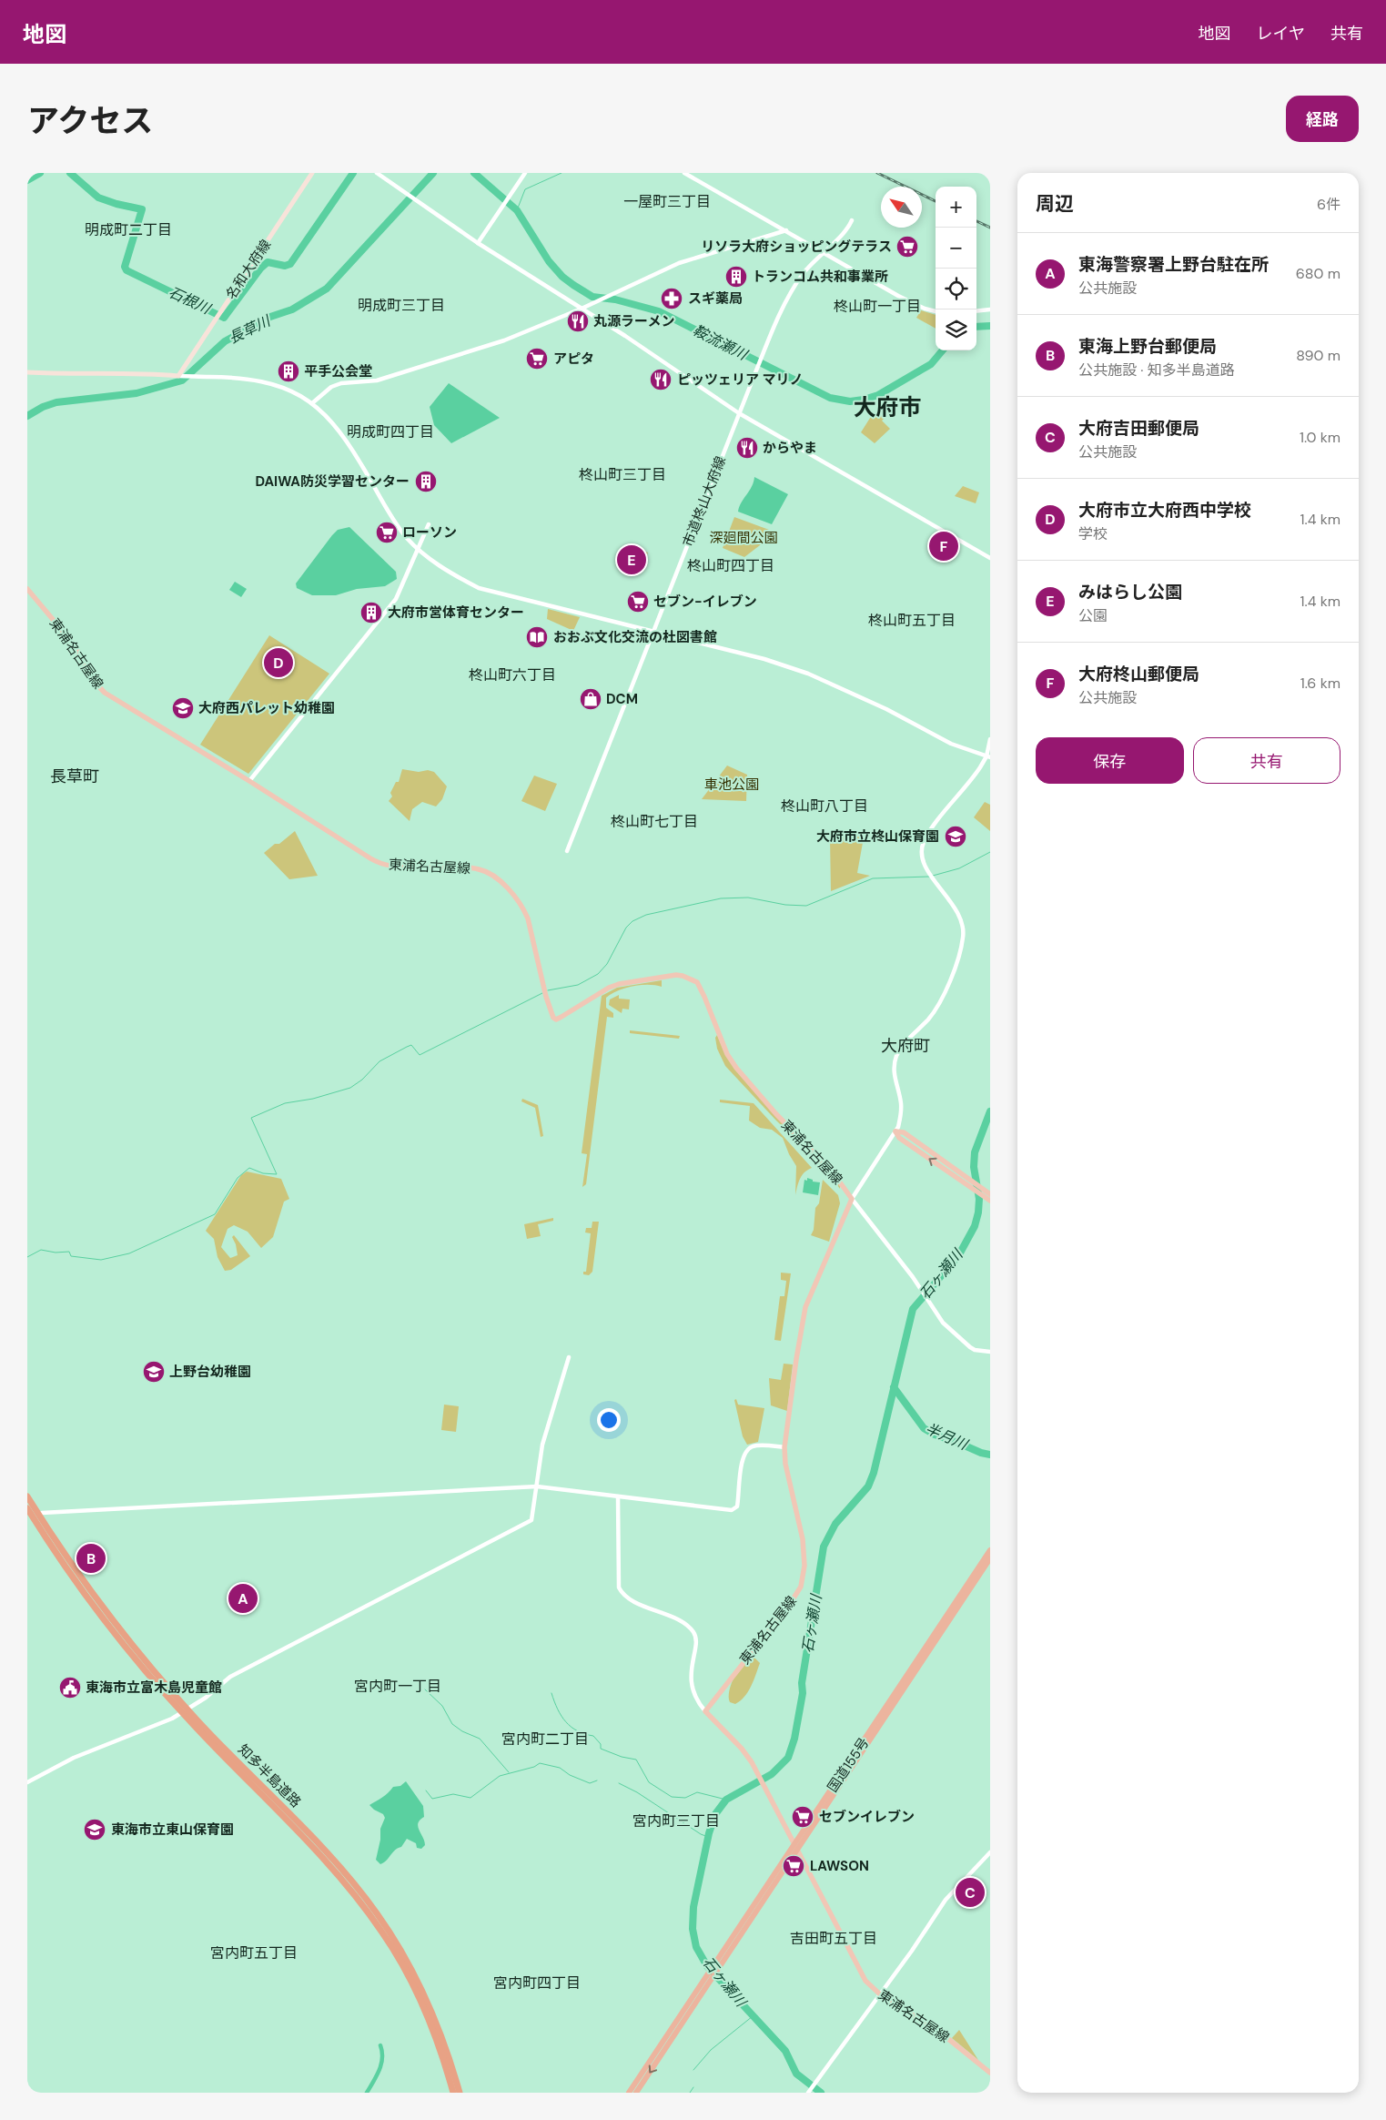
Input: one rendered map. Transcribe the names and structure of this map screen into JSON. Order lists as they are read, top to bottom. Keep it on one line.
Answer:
{"streets":{"highway":["国道155号","知多半島道路"],"main road":["名和大府線","東浦名古屋線"],"street":["市道柊山大府線"]},"crossings":[["東浦名古屋線","国道155号"]],"districts":["一屋町三丁目","明成町二丁目","明成町三丁目","柊山町一丁目","大府市","明成町四丁目","柊山町三丁目","柊山町四丁目","柊山町五丁目","柊山町六丁目","長草町","柊山町八丁目","柊山町七丁目","大府町","宮内町一丁目","宮内町二丁目","宮内町三丁目","吉田町五丁目","宮内町五丁目","宮内町四丁目"],"water":["石根川","長草川","鞍流瀬川","石ヶ瀬川","半月川"],"parks":["深廻間公園","車池公園"],"places":{"supermarket":["リソラ大府ショッピングテラス","アピタ","ローソン","セブン-イレブン","セブンイレブン","LAWSON"],"building":["トランコム共和事業所","平手公会堂","DAIWA防災学習センター","大府市営体育センター"],"pharmacy":["スギ薬局"],"restaurant":["丸源ラーメン","ピッツェリア マリノ","からやま"],"library":["おおぶ文化交流の杜図書館"],"shop":["DCM"],"school or university":["大府西パレット幼稚園","大府市立柊山保育園","上野台幼稚園","東海市立東山保育園"],"public building":["東海市立富木島児童館"]},"north":"top left","page":{"header":"地図","nav":["地図","レイヤ","共有"],"title":"アクセス","buttons":["経路",["保存","共有"]],"heading":["周辺","6件"],"map_buttons":["+","−"],"list":[{"mark":"A","name":"東海警察署上野台駐在所","note":"公共施設","value":"680 m"},{"mark":"B","name":"東海上野台郵便局","note":"公共施設 · 知多半島道路","value":"890 m"},{"mark":"C","name":"大府吉田郵便局","note":"公共施設","value":"1.0 km"},{"mark":"D","name":"大府市立大府西中学校","note":"学校","value":"1.4 km"},{"mark":"E","name":"みはらし公園","note":"公園","value":"1.4 km"},{"mark":"F","name":"大府柊山郵便局","note":"公共施設","value":"1.6 km"}],"pins":["F","E","D","B","A","C"]}}
